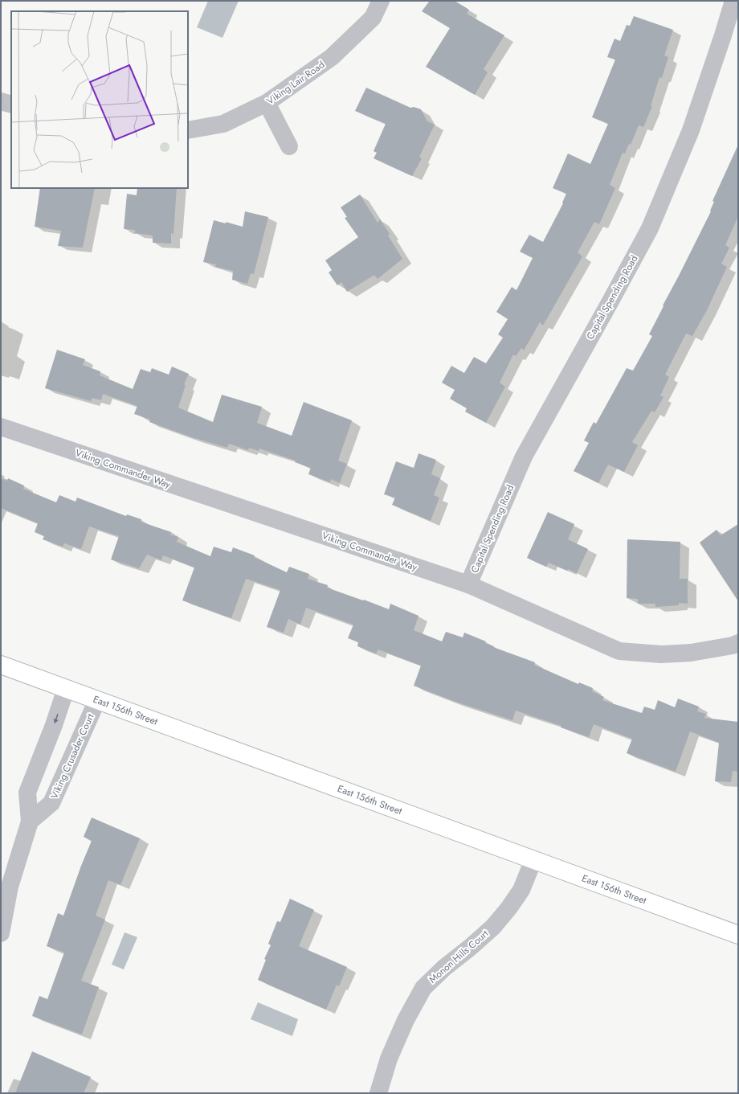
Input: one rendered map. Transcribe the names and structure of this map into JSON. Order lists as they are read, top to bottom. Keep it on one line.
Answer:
{"streets":{"street":["Viking Lair Road","Capital Spending Road","Viking Commander Way","East 156th Street","Viking Crusader Court","Monon Hills Court"]},"crossings":[["Capital Spending Road","Viking Commander Way"],["East 156th Street","Viking Crusader Court"],["East 156th Street","Monon Hills Court"]]}
